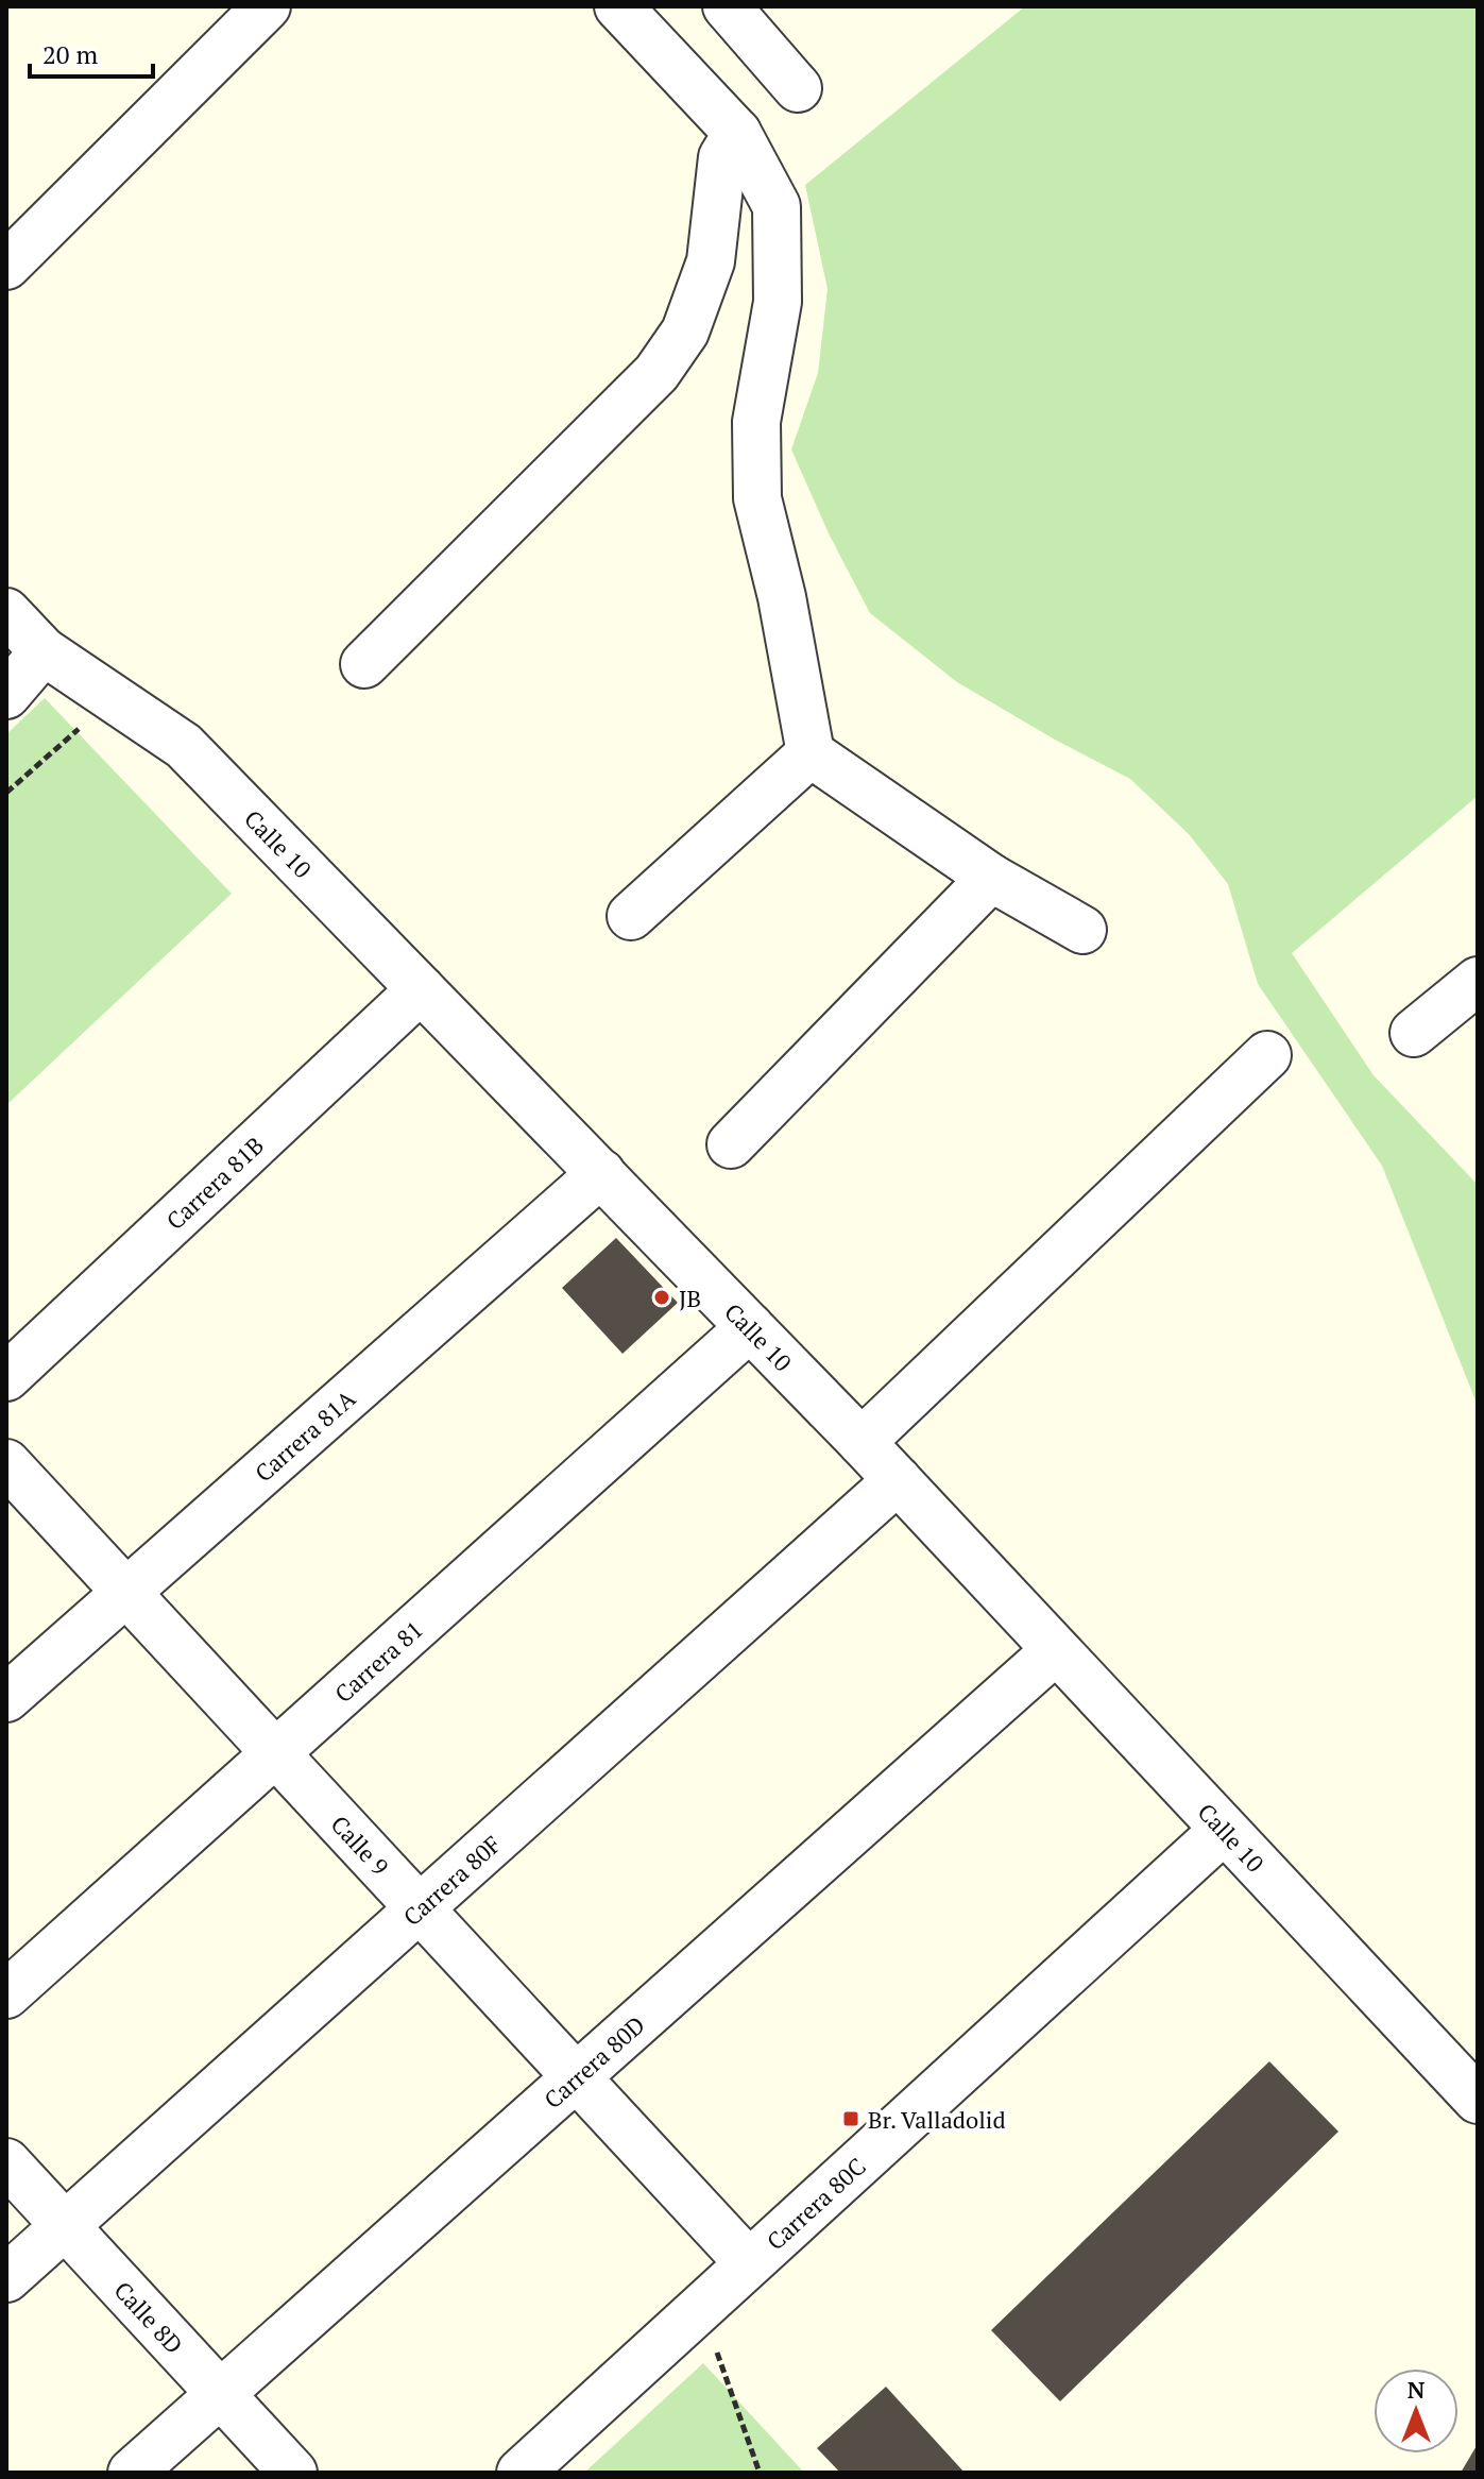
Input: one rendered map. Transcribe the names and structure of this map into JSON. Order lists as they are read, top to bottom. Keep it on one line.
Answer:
{"streets":{"street":["Calle 10","Carrera 81B","Carrera 81A","Carrera 81","Calle 9","Carrera 80F","Carrera 80D","Carrera 80C","Calle 8D"]},"crossings":[["Calle 10","Carrera 81B"],["Calle 10","Carrera 81A"],["Calle 10","Carrera 81"],["Calle 10","Carrera 80F"],["Calle 10","Carrera 80D"],["Calle 10","Carrera 80C"],["Carrera 81A","Calle 9"],["Carrera 81","Calle 9"],["Calle 9","Carrera 80F"],["Calle 9","Carrera 80D"],["Calle 9","Carrera 80C"],["Carrera 80F","Calle 8D"],["Carrera 80D","Calle 8D"]],"places":{"other":["JB"],"transit":["Br. Valladolid"]},"scale_bar":"20 m","north":"top"}
